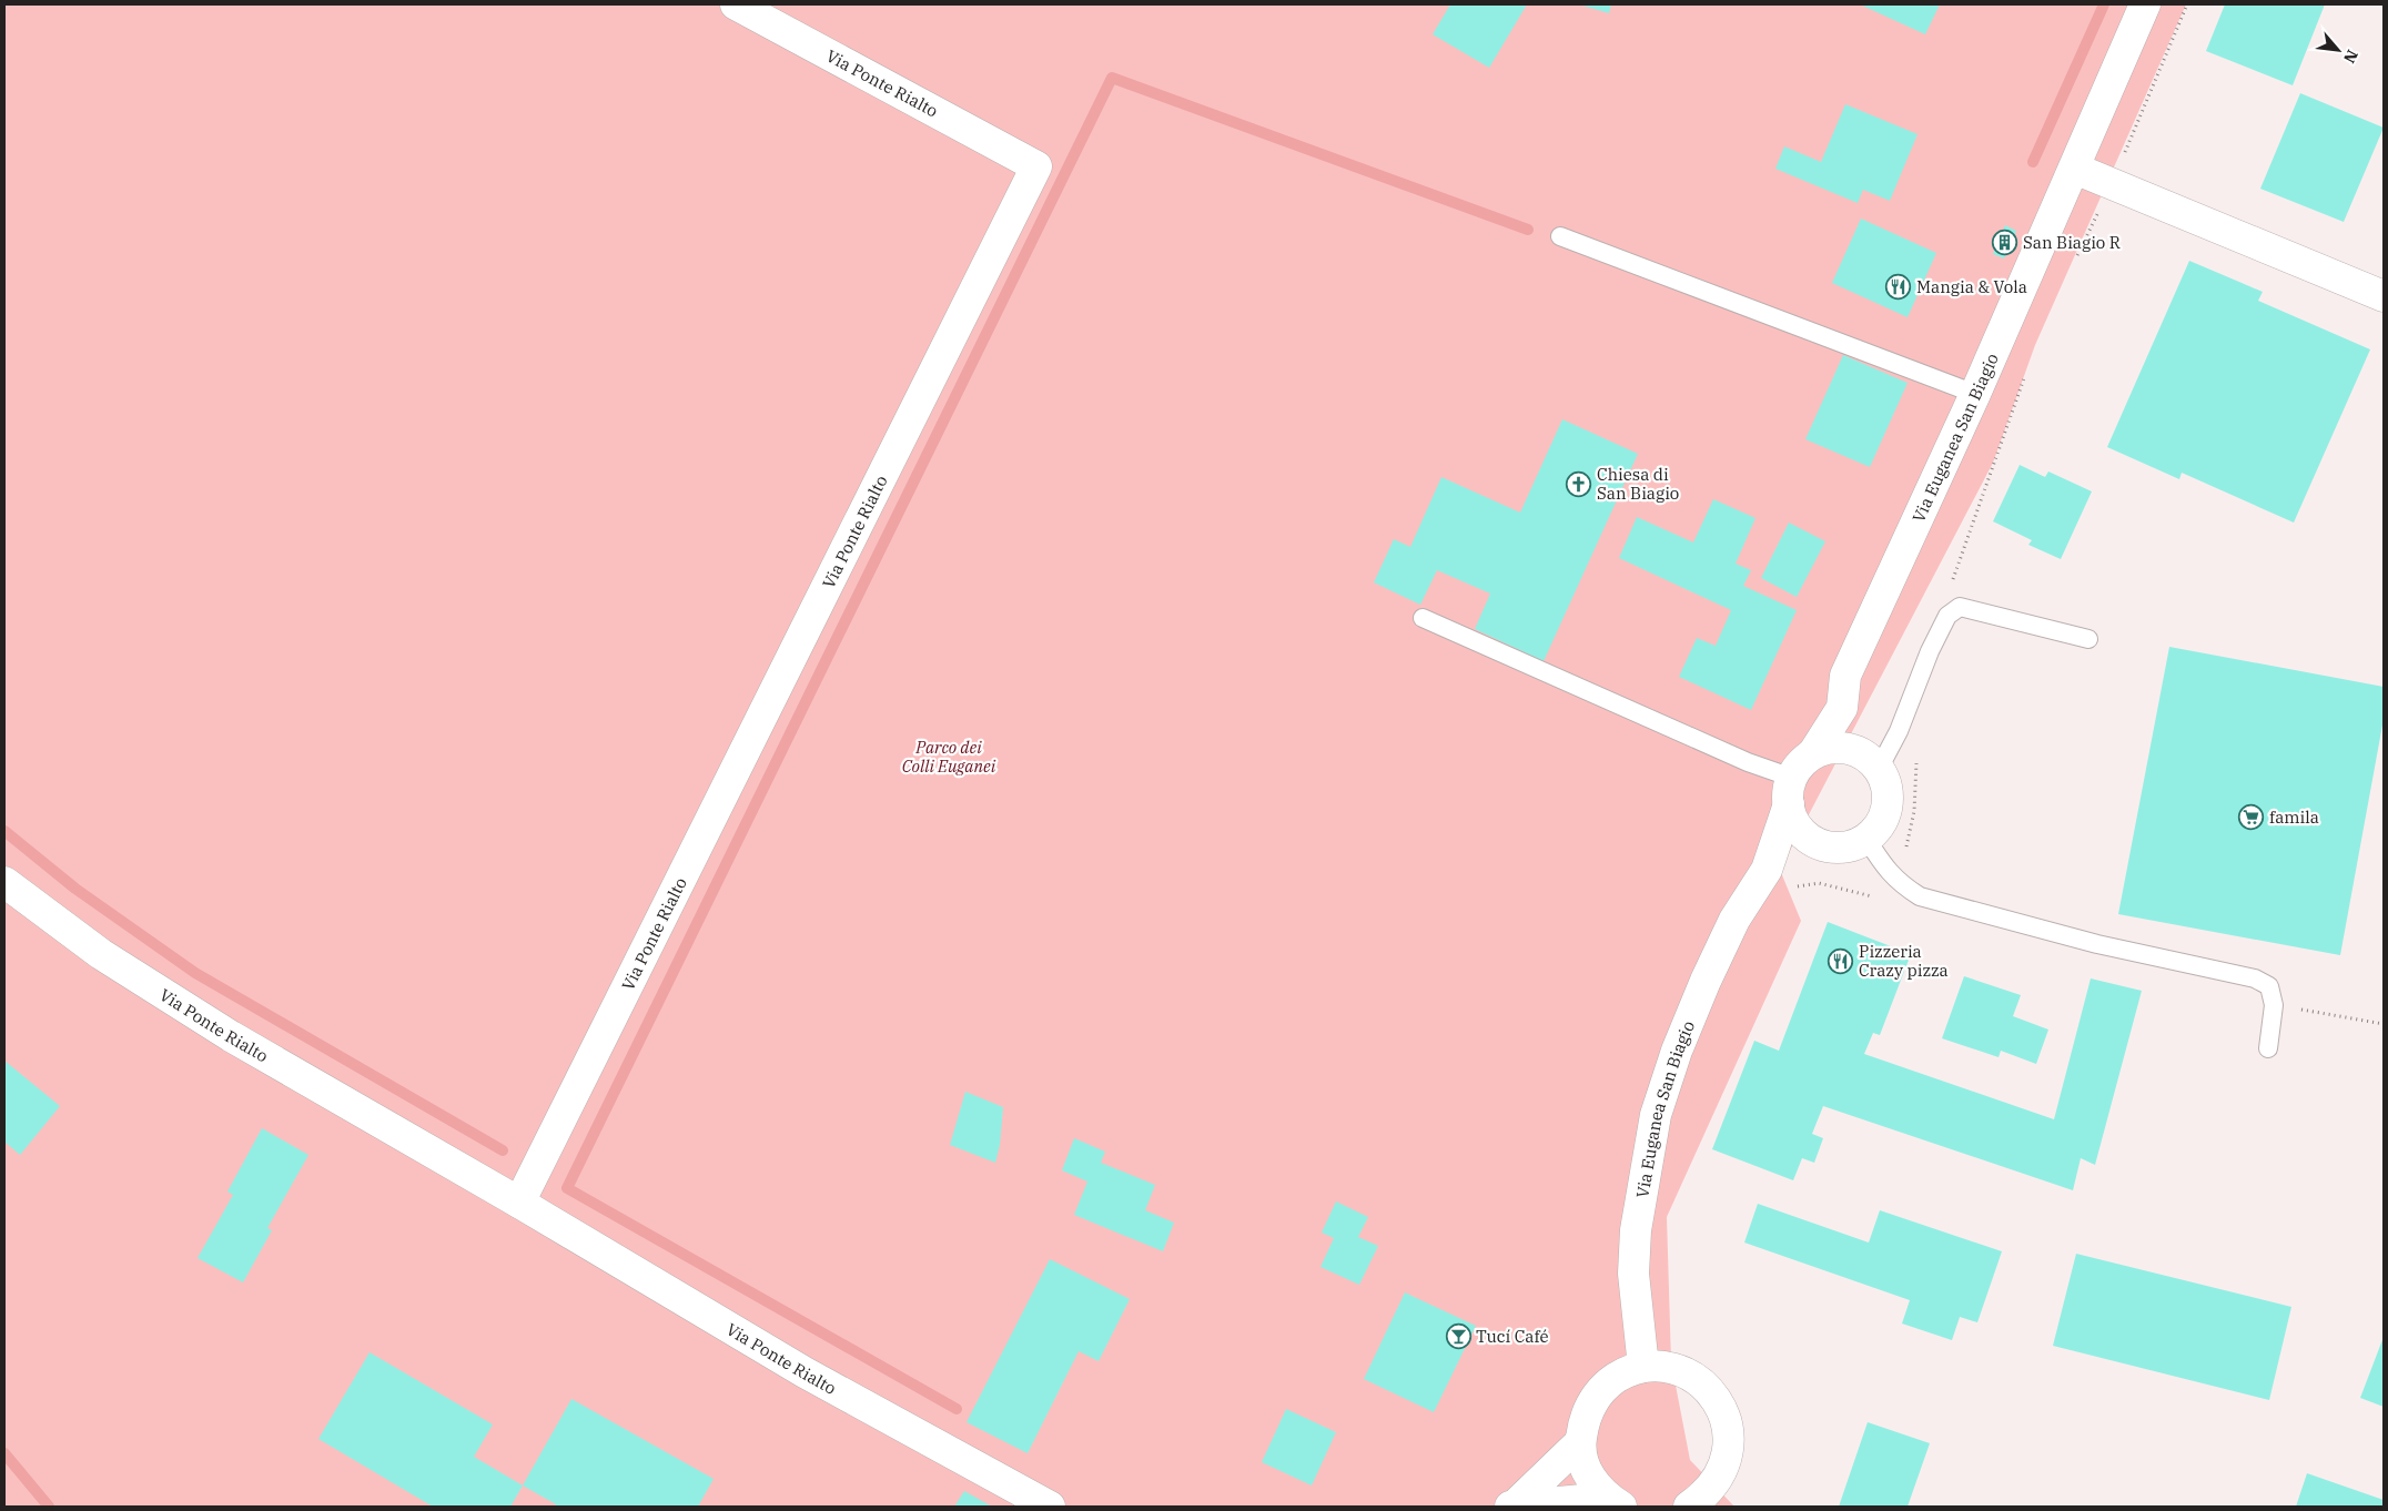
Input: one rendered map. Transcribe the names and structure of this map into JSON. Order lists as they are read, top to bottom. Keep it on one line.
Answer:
{"streets":{"main road":["Via Ponte Rialto","Via Euganea San Biagio"]},"parks":["Parco dei Colli Euganei"],"places":{"building":["San Biagio R"],"restaurant":["Mangia & Vola","Pizzeria Crazy pizza"],"church":["Chiesa di San Biagio"],"supermarket":["famila"],"bar":["Tucí Café"]},"north":"bottom right"}
